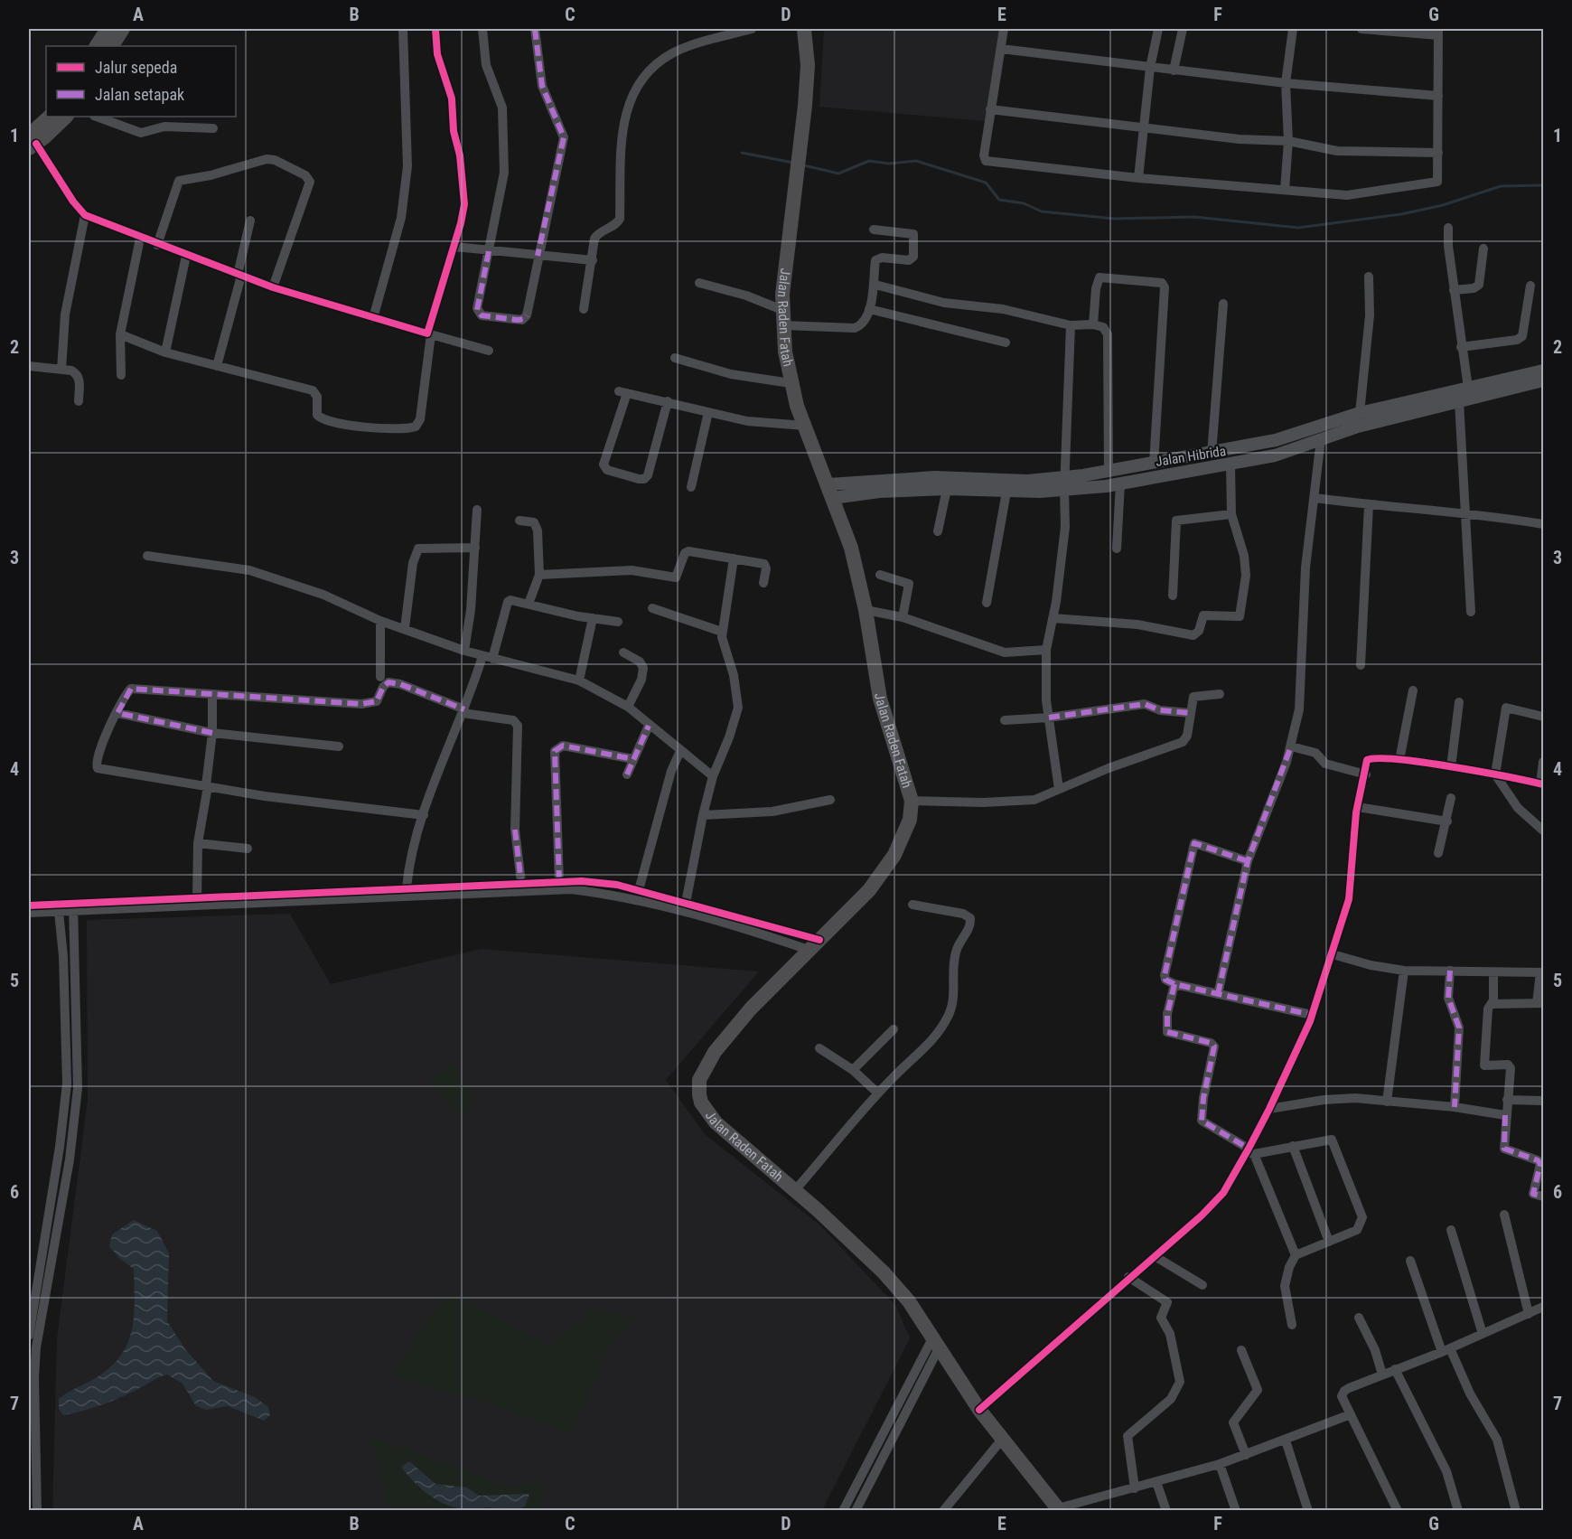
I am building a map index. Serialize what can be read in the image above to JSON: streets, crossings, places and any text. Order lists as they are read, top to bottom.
{
  "streets": {
    "highway": ["Jalan Raden Fatah"],
    "main road": ["Jalan Hibrida"]
  },
  "crossings": [
    ["Jalan Raden Fatah", "Jalan Hibrida"]
  ],
  "legend": ["Jalur sepeda", "Jalan setapak"],
  "grid": {
    "columns": [
      "A",
      "B",
      "C",
      "D",
      "E",
      "F",
      "G"
    ],
    "rows": [
      "1",
      "2",
      "3",
      "4",
      "5",
      "6",
      "7"
    ]
  }
}
